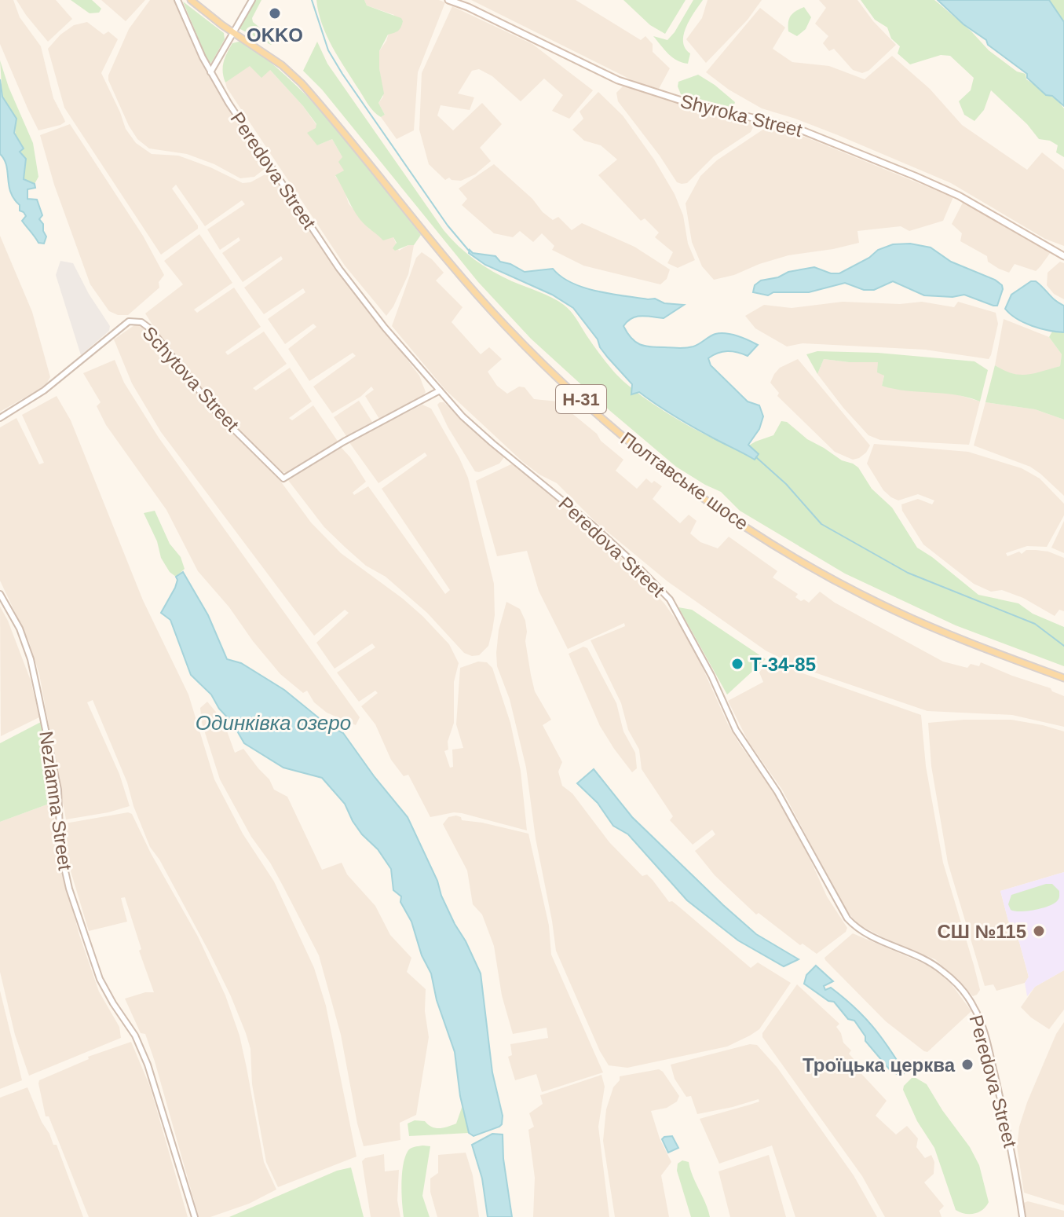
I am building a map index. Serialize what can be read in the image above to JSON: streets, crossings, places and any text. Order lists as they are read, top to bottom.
{
  "streets": {
    "main road": ["Shyroka Street", "Н-31", "Полтавське шосе"],
    "street": ["Peredova Street", "Schytova Street", "Nezlamna Street"]
  },
  "crossings": [
    ["Peredova Street", "Schytova Street"]
  ],
  "water": ["Одинківка озеро"],
  "places": [
    "OKKO",
    "Т-34-85",
    "СШ №115",
    "Троїцька церква"
  ]
}
